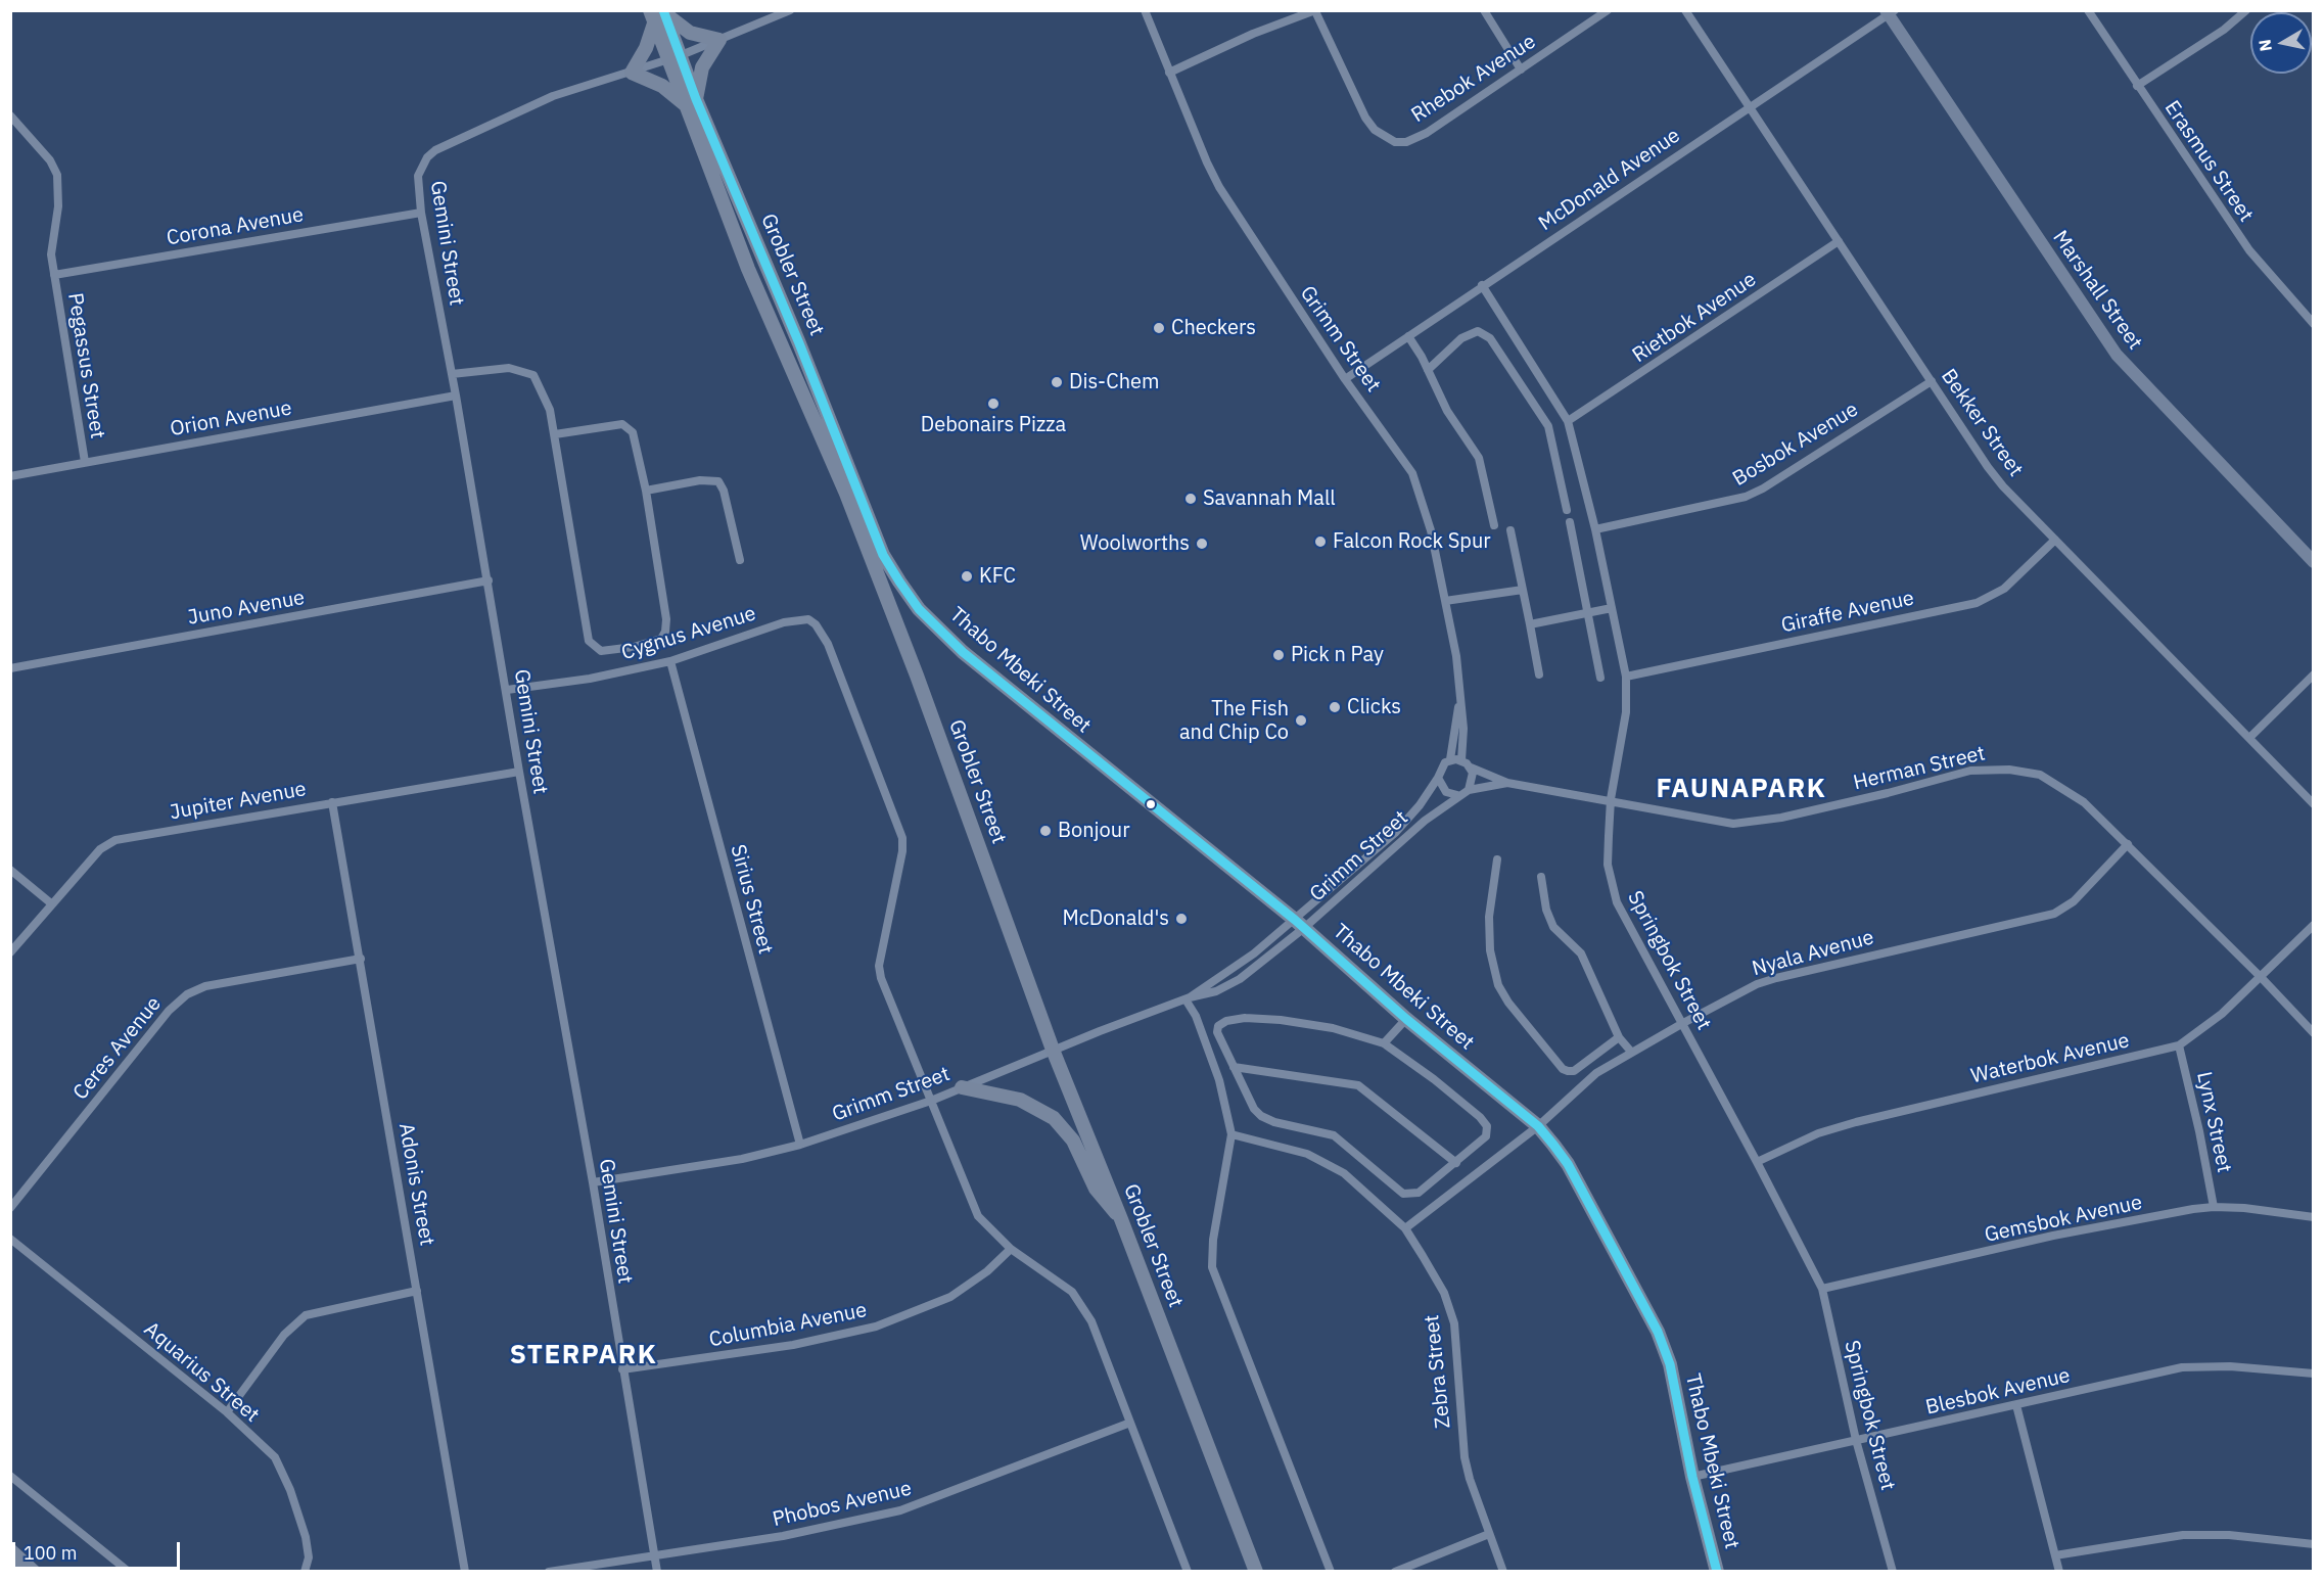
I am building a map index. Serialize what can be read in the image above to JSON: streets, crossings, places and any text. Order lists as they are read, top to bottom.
{
  "streets": {
    "main road": ["Grobler Street", "Thabo Mbeki Street"],
    "street": [
      "Rhebok Avenue",
      "Erasmus Street",
      "McDonald Avenue",
      "Corona Avenue",
      "Gemini Street",
      "Marshall Street",
      "Rietbok Avenue",
      "Grimm Street",
      "Pegassus Street",
      "Orion Avenue",
      "Bekker Street",
      "Bosbok Avenue",
      "Juno Avenue",
      "Giraffe Avenue",
      "Cygnus Avenue",
      "Herman Street",
      "Jupiter Avenue",
      "Sirius Street",
      "Nyala Avenue",
      "Springbok Street",
      "Ceres Avenue",
      "Waterbok Avenue",
      "Lynx Street",
      "Adonis Street",
      "Gemsbok Avenue",
      "Columbia Avenue",
      "Zebra Street",
      "Aquarius Street",
      "Blesbok Avenue",
      "Phobos Avenue"
    ]
  },
  "crossings": [
    ["McDonald Avenue", "Marshall Street"],
    ["McDonald Avenue", "Grimm Street"],
    ["McDonald Avenue", "Bekker Street"],
    ["McDonald Avenue", "Springbok Street"],
    ["Corona Avenue", "Gemini Street"],
    ["Corona Avenue", "Pegassus Street"],
    ["Gemini Street", "Grobler Street"],
    ["Gemini Street", "Grimm Street"],
    ["Gemini Street", "Orion Avenue"],
    ["Gemini Street", "Juno Avenue"],
    ["Gemini Street", "Cygnus Avenue"],
    ["Gemini Street", "Jupiter Avenue"],
    ["Gemini Street", "Columbia Avenue"],
    ["Gemini Street", "Phobos Avenue"],
    ["Grobler Street", "Grimm Street"],
    ["Grobler Street", "Thabo Mbeki Street"],
    ["Rietbok Avenue", "Bekker Street"],
    ["Rietbok Avenue", "Springbok Street"],
    ["Grimm Street", "Cygnus Avenue"],
    ["Grimm Street", "Thabo Mbeki Street"],
    ["Grimm Street", "Herman Street"],
    ["Grimm Street", "Sirius Street"],
    ["Pegassus Street", "Orion Avenue"],
    ["Bekker Street", "Bosbok Avenue"],
    ["Bekker Street", "Giraffe Avenue"],
    ["Bosbok Avenue", "Springbok Street"],
    ["Giraffe Avenue", "Springbok Street"],
    ["Cygnus Avenue", "Sirius Street"],
    ["Thabo Mbeki Street", "Nyala Avenue"],
    ["Thabo Mbeki Street", "Blesbok Avenue"],
    ["Herman Street", "Nyala Avenue"],
    ["Herman Street", "Springbok Street"],
    ["Herman Street", "Waterbok Avenue"],
    ["Jupiter Avenue", "Adonis Street"],
    ["Nyala Avenue", "Springbok Street"],
    ["Nyala Avenue", "Zebra Street"],
    ["Springbok Street", "Waterbok Avenue"],
    ["Springbok Street", "Gemsbok Avenue"],
    ["Springbok Street", "Blesbok Avenue"],
    ["Ceres Avenue", "Adonis Street"],
    ["Waterbok Avenue", "Lynx Street"],
    ["Lynx Street", "Gemsbok Avenue"]
  ],
  "districts": ["FAUNAPARK", "STERPARK"],
  "places": [
    "Checkers",
    "Dis-Chem",
    "Debonairs Pizza",
    "Savannah Mall",
    "Falcon Rock Spur",
    "Woolworths",
    "KFC",
    "Pick n Pay",
    "Clicks",
    "The Fish and Chip Co",
    "Bonjour",
    "McDonald's"
  ],
  "scale_bar": "100 m",
  "north": "left"
}
